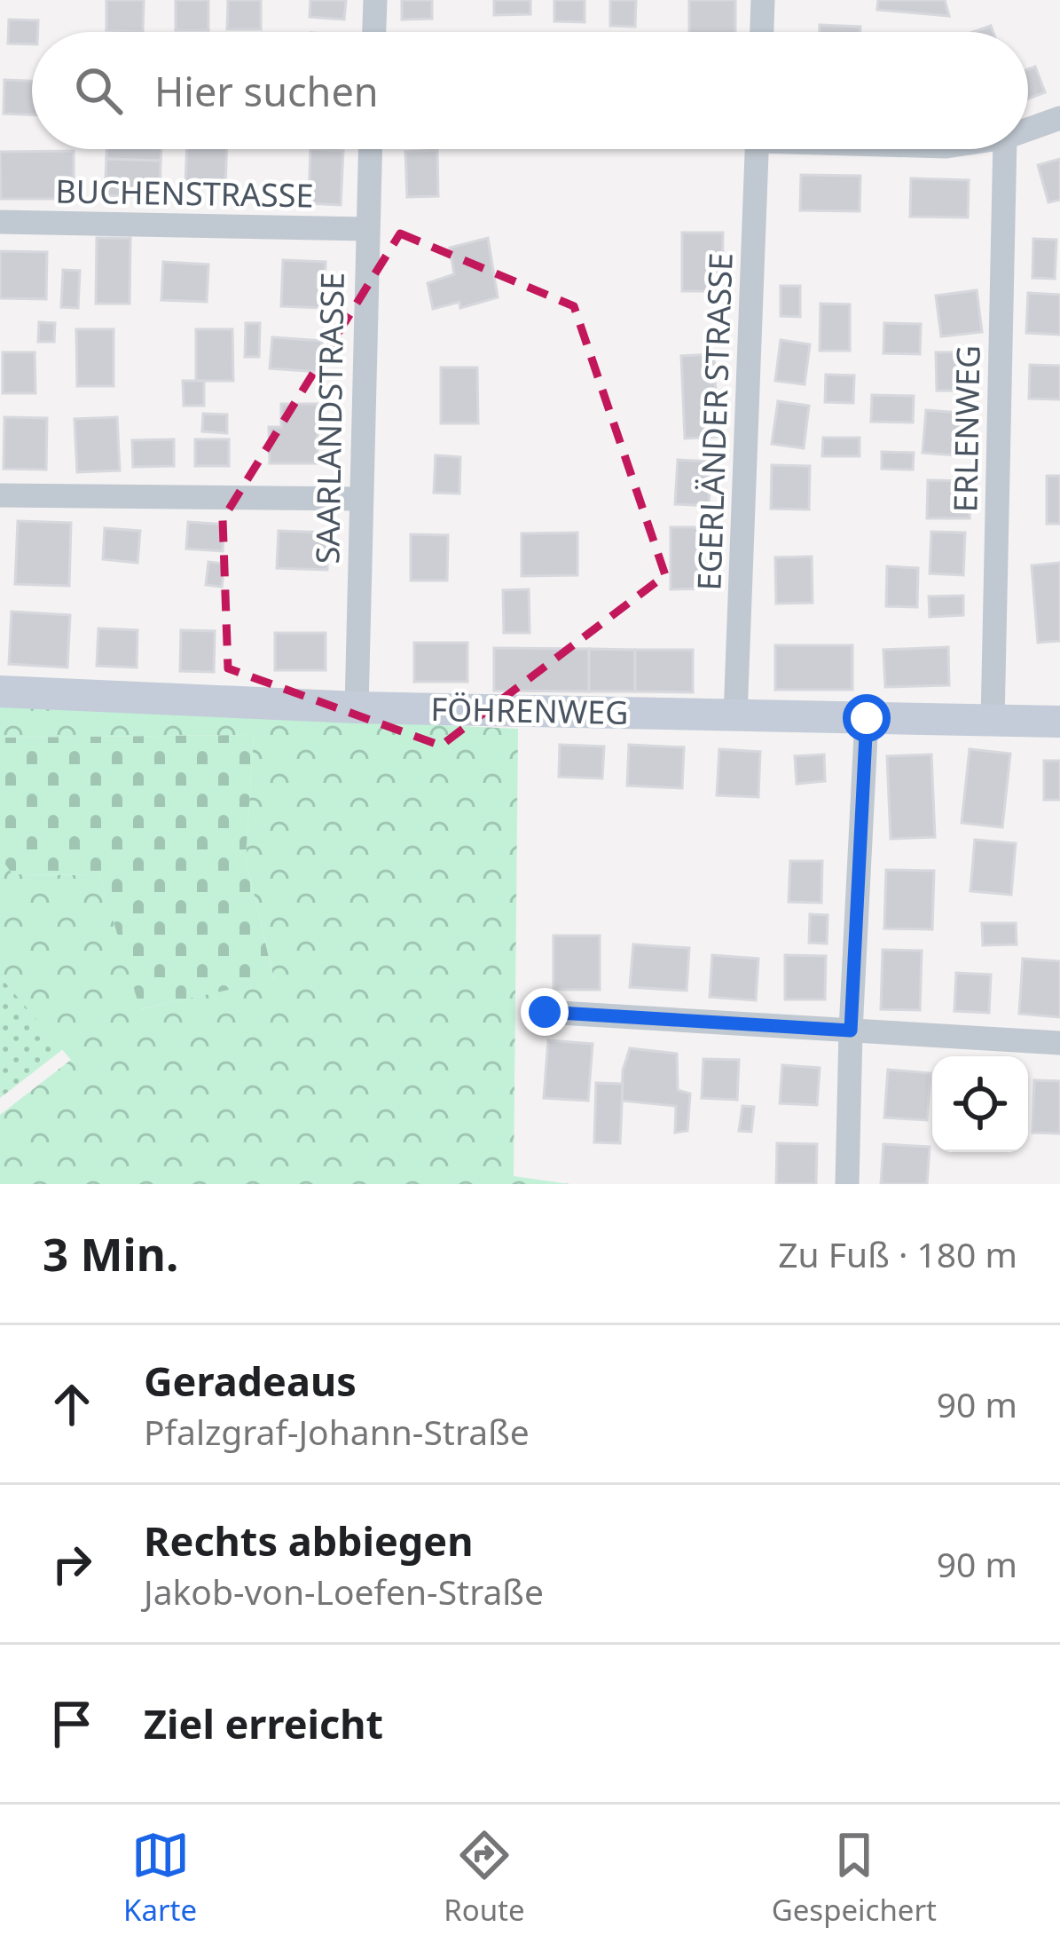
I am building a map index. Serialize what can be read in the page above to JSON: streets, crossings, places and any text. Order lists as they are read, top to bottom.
{
  "streets": {
    "street": [
      "BUCHENSTRASSE",
      "SAARLANDSTRASSE",
      "EGERLÄNDER STRASSE",
      "ERLENWEG",
      "FÖHRENWEG"
    ]
  },
  "crossings": [
    ["BUCHENSTRASSE", "SAARLANDSTRASSE"],
    ["SAARLANDSTRASSE", "FÖHRENWEG"],
    ["EGERLÄNDER STRASSE", "FÖHRENWEG"],
    ["ERLENWEG", "FÖHRENWEG"]
  ],
  "page": {
    "search": "Hier suchen",
    "heading": ["3 Min.", "Zu Fuß · 180 m"],
    "list": [
      ["Geradeaus", "Pfalzgraf-Johann-Straße", "90 m"],
      ["Rechts abbiegen", "Jakob-von-Loefen-Straße", "90 m"],
      "Ziel erreicht"
    ],
    "nav": ["Karte", "Route", "Gespeichert"]
  }
}
